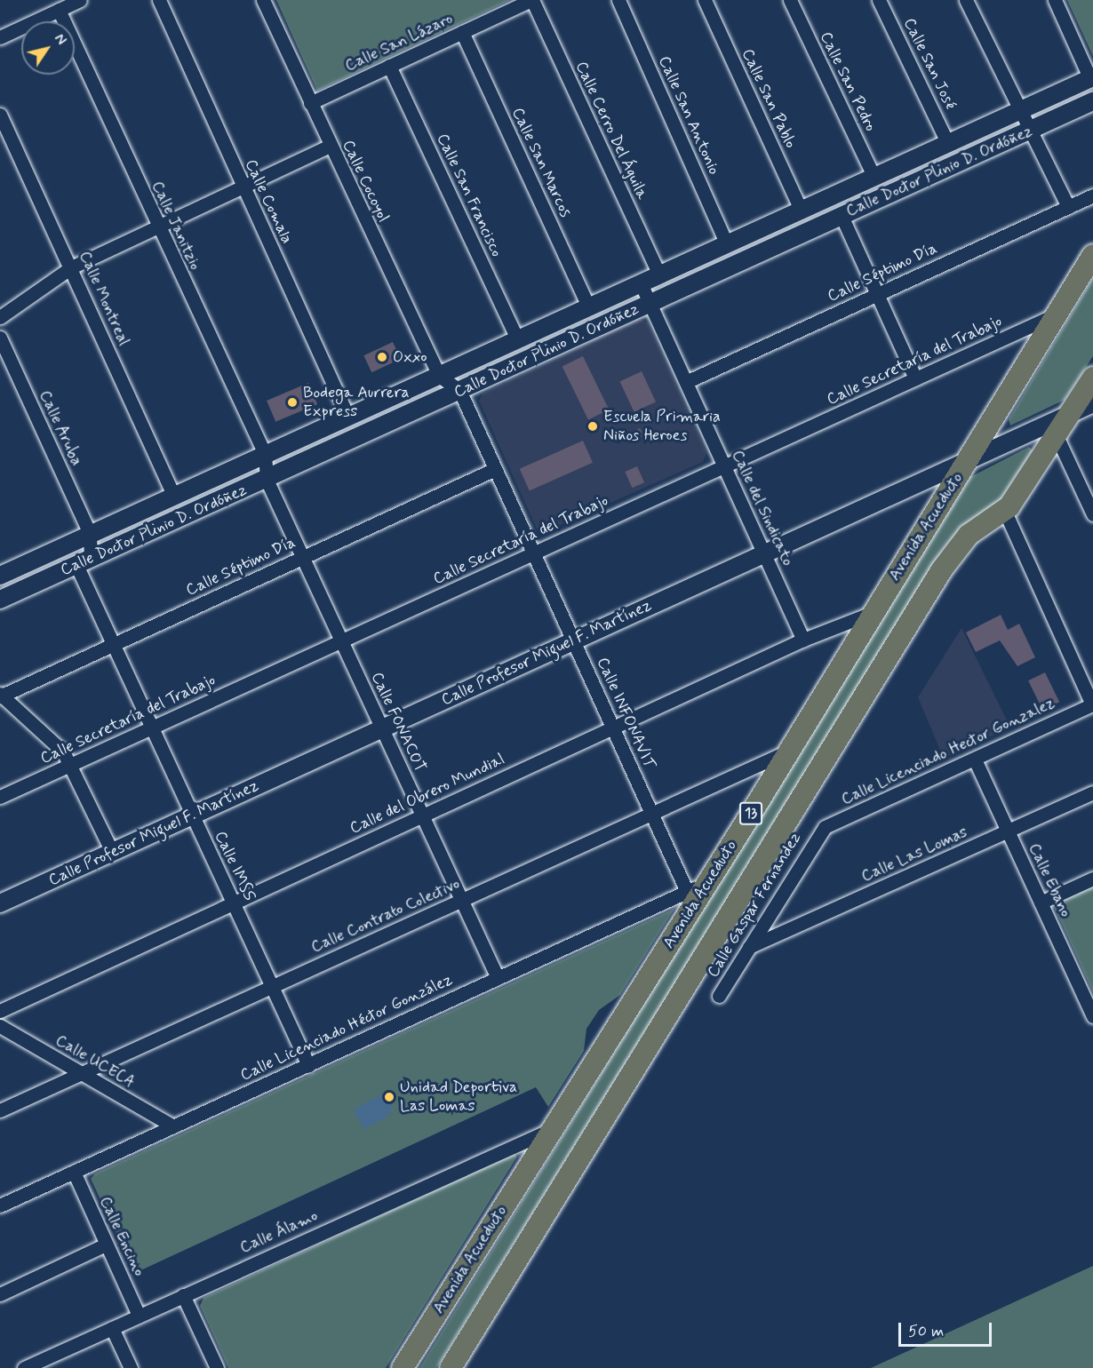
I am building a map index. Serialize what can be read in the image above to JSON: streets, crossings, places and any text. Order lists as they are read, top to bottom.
{
  "streets": {
    "main road": ["Avenida Acueducto", "13"],
    "street": [
      "Calle San Lázaro",
      "Calle San José",
      "Calle San Pedro",
      "Calle San Pablo",
      "Calle San Antonio",
      "Calle Cerro Del Águila",
      "Calle San Marcos",
      "Calle Doctor Plinio D. Ordóñez",
      "Calle Cocoyol",
      "Calle San Francisco",
      "Calle Comala",
      "Calle Janitzio",
      "Calle Séptimo Día",
      "Calle Montreal",
      "Calle Secretaría del Trabajo",
      "Calle Aruba",
      "Calle del Sindicato",
      "Calle Profesor Miguel F. Martínez",
      "Calle INFONAVIT",
      "Calle FONACOT",
      "Calle Licenciado Hector Gonzalez",
      "Calle del Obrero Mundial",
      "Calle Las Lomas",
      "Calle IMSS",
      "Calle Ebano",
      "Calle Gaspar Fernandez",
      "Calle Contrato Colectivo",
      "Calle Licenciado Héctor González",
      "Calle UCECA",
      "Calle Álamo",
      "Calle Encino"
    ]
  },
  "crossings": [
    ["Calle San Lázaro", "Calle Cerro Del Águila"],
    ["Calle San Lázaro", "Calle San Marcos"],
    ["Calle San Lázaro", "Calle Cocoyol"],
    ["Calle San Lázaro", "Calle San Francisco"],
    ["Calle San José", "Calle Doctor Plinio D. Ordóñez"],
    ["Calle San Pedro", "Calle Doctor Plinio D. Ordóñez"],
    ["Calle San Pablo", "Calle Doctor Plinio D. Ordóñez"],
    ["Calle San Antonio", "Calle Doctor Plinio D. Ordóñez"],
    ["Calle Cerro Del Águila", "Calle Doctor Plinio D. Ordóñez"],
    ["Calle San Marcos", "Calle Doctor Plinio D. Ordóñez"],
    ["Calle Doctor Plinio D. Ordóñez", "Calle Cocoyol"],
    ["Calle Doctor Plinio D. Ordóñez", "Calle San Francisco"],
    ["Calle Doctor Plinio D. Ordóñez", "Calle Comala"],
    ["Calle Doctor Plinio D. Ordóñez", "Calle Janitzio"],
    ["Calle Doctor Plinio D. Ordóñez", "Calle Montreal"],
    ["Calle Doctor Plinio D. Ordóñez", "Calle Aruba"],
    ["Calle Doctor Plinio D. Ordóñez", "Calle del Sindicato"],
    ["Calle Doctor Plinio D. Ordóñez", "Calle INFONAVIT"],
    ["Calle Doctor Plinio D. Ordóñez", "Calle FONACOT"],
    ["Calle Doctor Plinio D. Ordóñez", "Calle IMSS"],
    ["Calle Séptimo Día", "Calle del Sindicato"],
    ["Calle Séptimo Día", "Calle INFONAVIT"],
    ["Calle Séptimo Día", "Calle FONACOT"],
    ["Calle Séptimo Día", "Calle IMSS"],
    ["Calle Secretaría del Trabajo", "Calle del Sindicato"],
    ["Calle Secretaría del Trabajo", "Avenida Acueducto"],
    ["Calle Secretaría del Trabajo", "Calle INFONAVIT"],
    ["Calle Secretaría del Trabajo", "Calle FONACOT"],
    ["Calle Secretaría del Trabajo", "Calle IMSS"],
    ["Calle del Sindicato", "Calle Profesor Miguel F. Martínez"],
    ["Calle del Sindicato", "Calle del Obrero Mundial"],
    ["Avenida Acueducto", "Calle Profesor Miguel F. Martínez"],
    ["Avenida Acueducto", "Calle INFONAVIT"],
    ["Avenida Acueducto", "Calle del Obrero Mundial"],
    ["Avenida Acueducto", "Calle Contrato Colectivo"],
    ["Avenida Acueducto", "Calle Licenciado Héctor González"],
    ["Avenida Acueducto", "Calle Álamo"],
    ["Calle Profesor Miguel F. Martínez", "Calle INFONAVIT"],
    ["Calle Profesor Miguel F. Martínez", "Calle FONACOT"],
    ["Calle Profesor Miguel F. Martínez", "13"],
    ["Calle Profesor Miguel F. Martínez", "Calle IMSS"],
    ["Calle INFONAVIT", "Calle del Obrero Mundial"],
    ["Calle INFONAVIT", "Calle Contrato Colectivo"],
    ["Calle INFONAVIT", "Calle Licenciado Héctor González"],
    ["Calle FONACOT", "Calle del Obrero Mundial"],
    ["Calle FONACOT", "Calle Contrato Colectivo"],
    ["Calle FONACOT", "Calle Licenciado Héctor González"],
    ["Calle Licenciado Hector Gonzalez", "Calle Ebano"],
    ["Calle Licenciado Hector Gonzalez", "Calle Gaspar Fernandez"],
    ["Calle del Obrero Mundial", "Calle IMSS"],
    ["Calle Las Lomas", "Calle Ebano"],
    ["Calle Las Lomas", "Calle Gaspar Fernandez"],
    ["Calle IMSS", "Calle Contrato Colectivo"],
    ["Calle IMSS", "Calle Licenciado Héctor González"],
    ["Calle Contrato Colectivo", "Calle UCECA"],
    ["Calle Licenciado Héctor González", "Calle UCECA"],
    ["Calle Licenciado Héctor González", "Calle Encino"],
    ["Calle Álamo", "Calle Encino"]
  ],
  "places": [
    "Oxxo",
    "Bodega Aurrera Express",
    "Escuela Primaria Niños Heroes",
    "Unidad Deportiva Las Lomas"
  ],
  "scale_bar": "50 m",
  "north": "top right"
}
